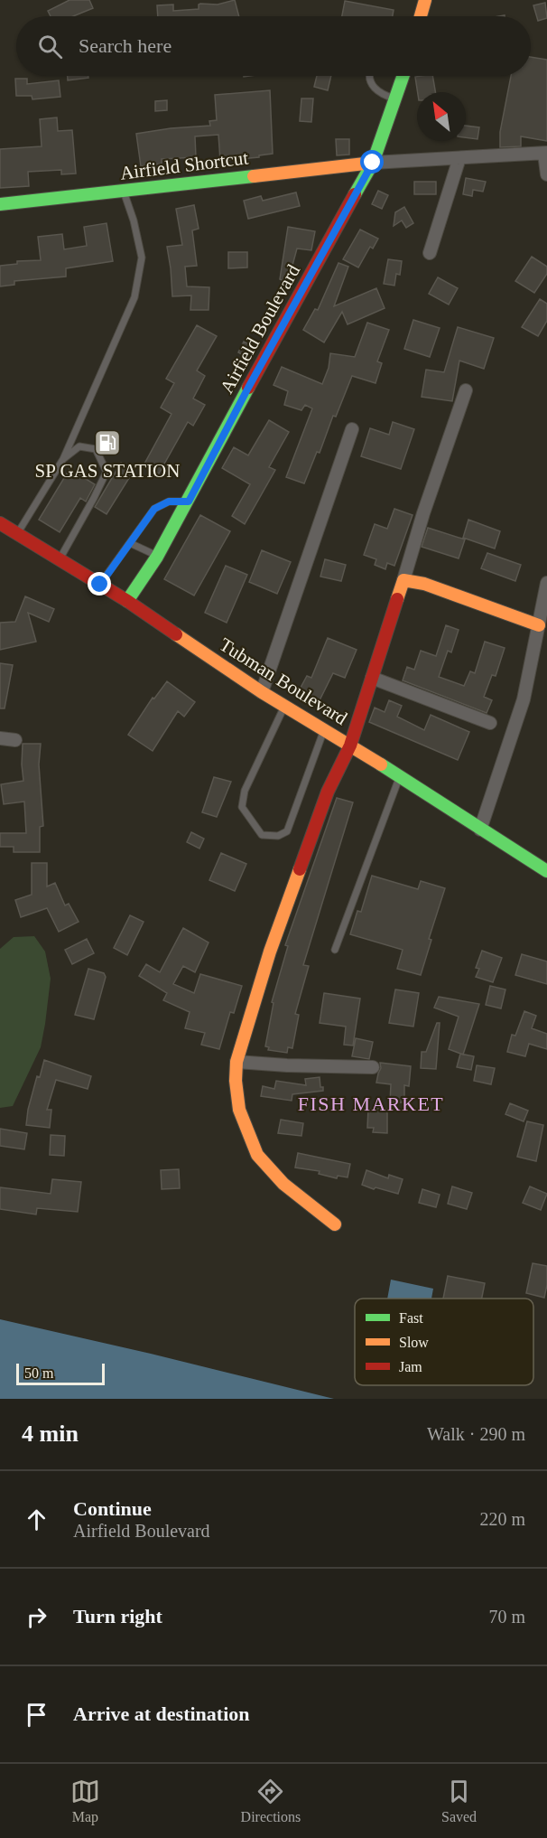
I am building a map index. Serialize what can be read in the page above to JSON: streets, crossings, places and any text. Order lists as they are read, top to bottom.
{
  "streets": {
    "main road": ["Airfield Shortcut", "Airfield Boulevard", "Tubman Boulevard"]
  },
  "crossings": [
    ["Airfield Shortcut", "Airfield Boulevard"],
    ["Airfield Boulevard", "Tubman Boulevard"]
  ],
  "districts": ["FISH MARKET"],
  "places": {
    "fuel station": ["SP GAS STATION"]
  },
  "legend": ["Fast", "Slow", "Jam"],
  "scale_bar": "50 m",
  "north": "top left",
  "page": {
    "search": "Search here",
    "scale": "50 m",
    "heading": ["4 min", "Walk · 290 m"],
    "list": [
      ["Continue", "Airfield Boulevard", "220 m"],
      ["Turn right", "70 m"],
      "Arrive at destination"
    ],
    "nav": ["Map", "Directions", "Saved"]
  }
}
